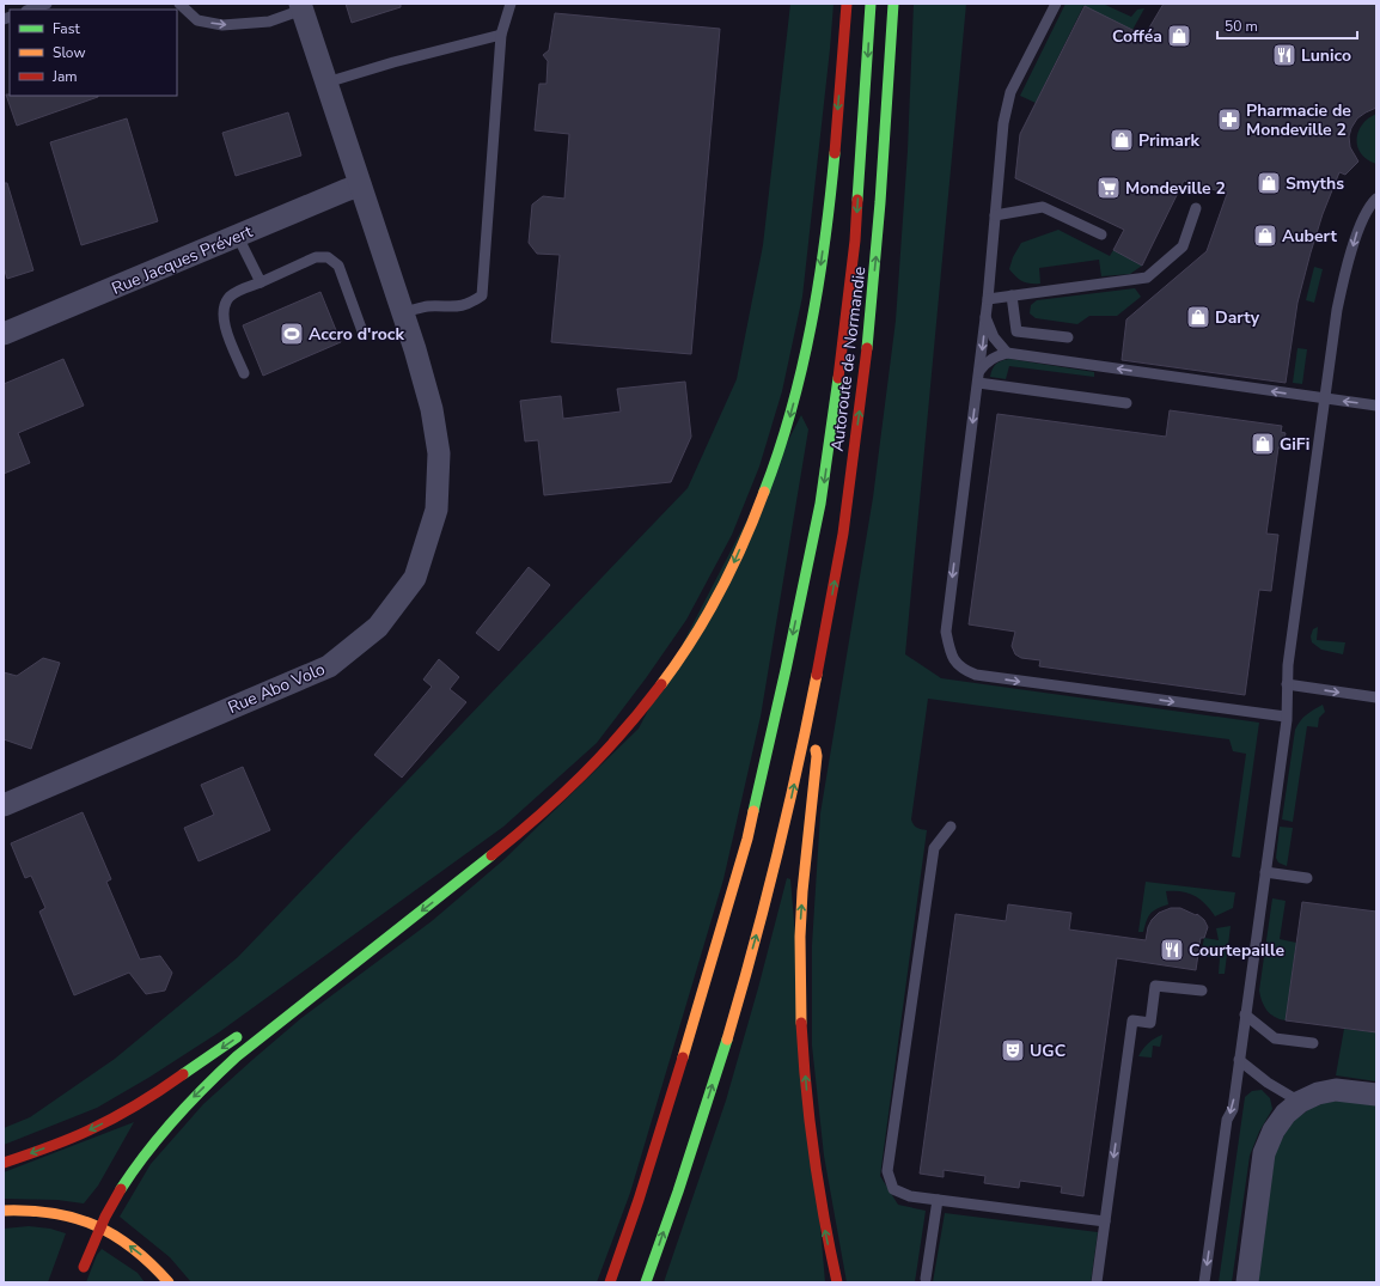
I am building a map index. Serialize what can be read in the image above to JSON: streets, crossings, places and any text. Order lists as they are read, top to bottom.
{
  "streets": {
    "highway": ["Autoroute de Normandie"],
    "street": ["Rue Jacques Prévert", "Rue Abo Volo"]
  },
  "crossings": [
    ["Rue Jacques Prévert", "Rue Abo Volo"]
  ],
  "places": {
    "shop": [
      "Cofféa",
      "Primark",
      "Smyths",
      "Aubert",
      "Darty",
      "GiFi"
    ],
    "restaurant": ["Lunico", "Courtepaille"],
    "pharmacy": ["Pharmacie de Mondeville 2"],
    "supermarket": ["Mondeville 2"],
    "sports": ["Accro d'rock"],
    "theatre": ["UGC"]
  },
  "legend": ["Fast", "Slow", "Jam"],
  "scale_bar": "50 m"
}
